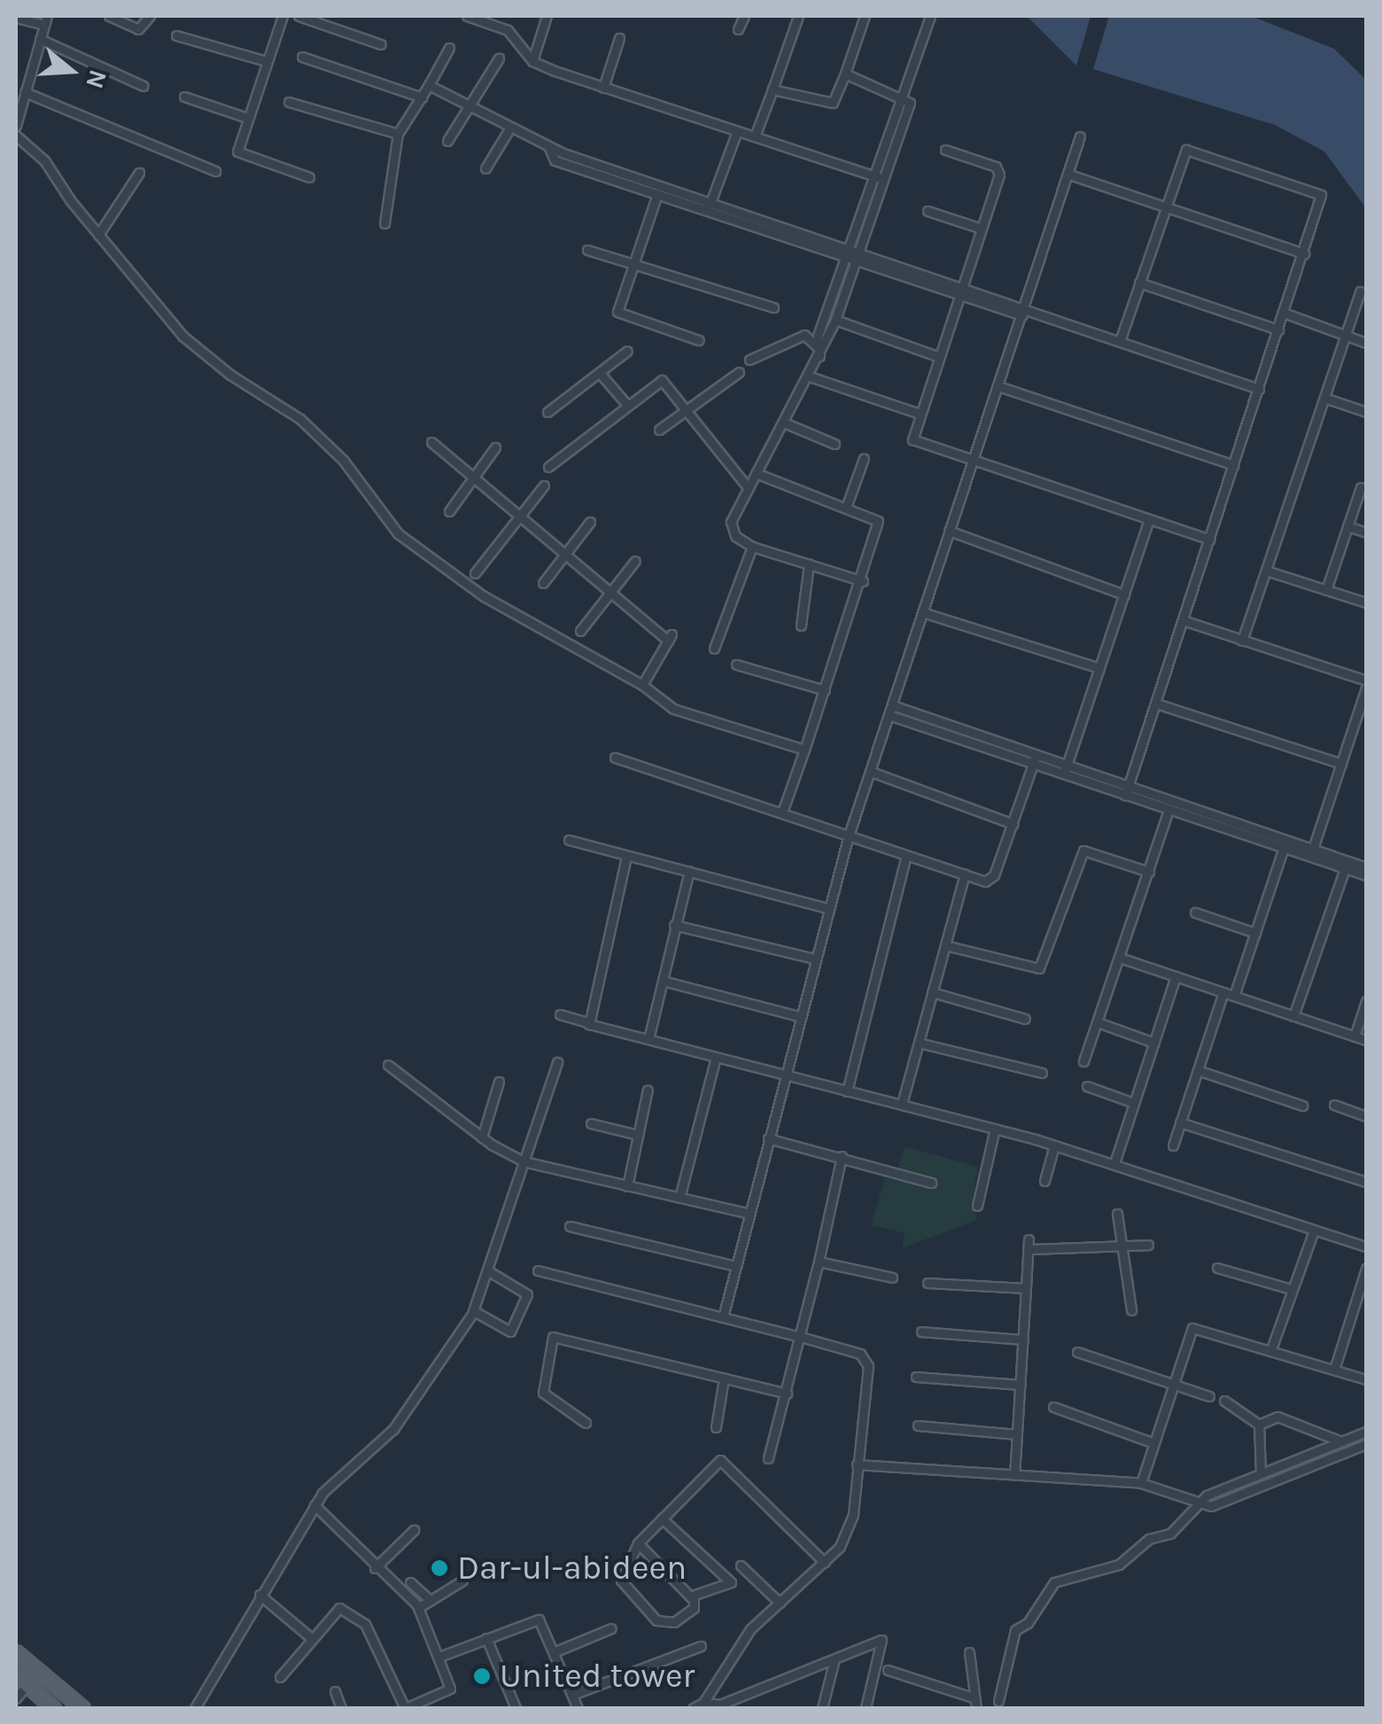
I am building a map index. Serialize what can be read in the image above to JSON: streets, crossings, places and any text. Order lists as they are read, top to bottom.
{
  "places": ["Dar-ul-abideen", "United tower"],
  "north": "right"
}
